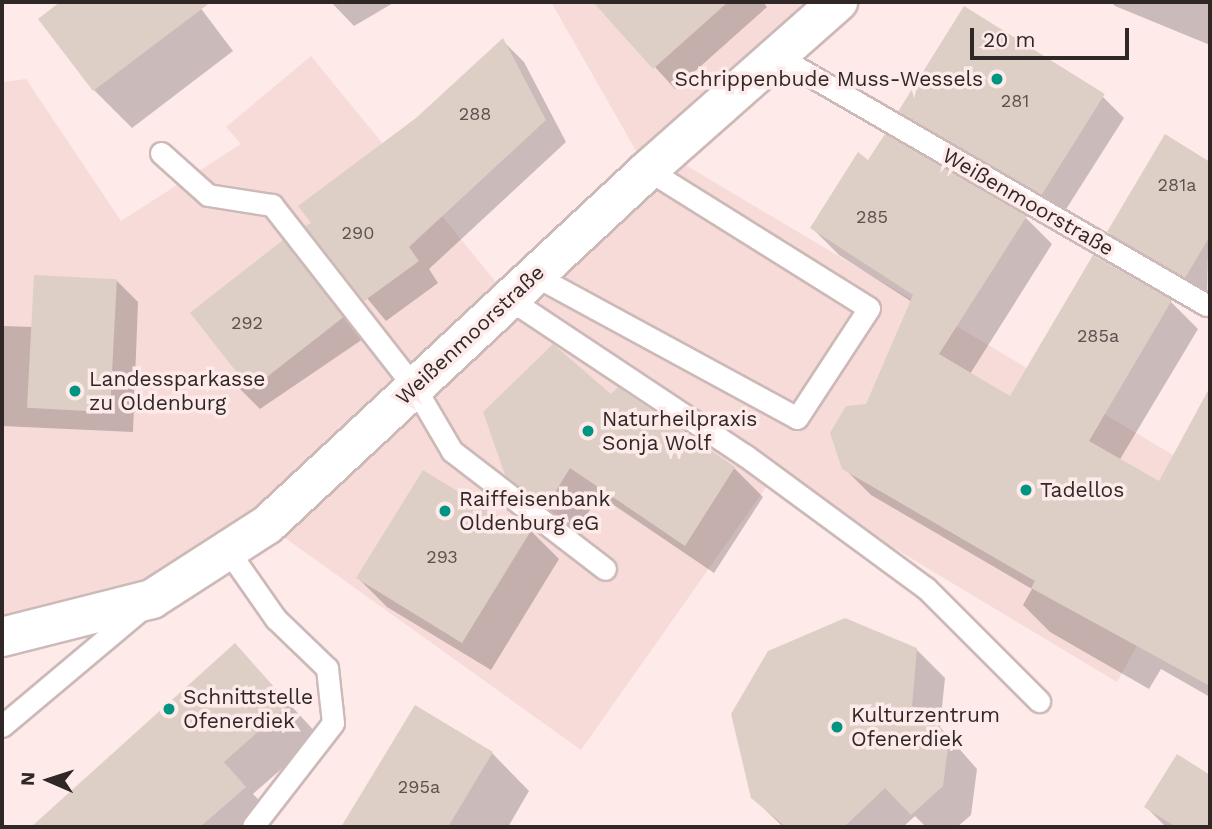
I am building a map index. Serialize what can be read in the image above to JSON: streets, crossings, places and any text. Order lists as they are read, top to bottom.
{
  "streets": {
    "street": ["Weißenmoorstraße"]
  },
  "places": [
    "Schrippenbude Muss-Wessels",
    "Landessparkasse zu Oldenburg",
    "Naturheilpraxis Sonja Wolf",
    "Tadellos",
    "Raiffeisenbank Oldenburg eG",
    "Schnittstelle Ofenerdiek",
    "Kulturzentrum Ofenerdiek"
  ],
  "house_numbers": [
    "281",
    "288",
    "281a",
    "285",
    "290",
    "292",
    "285a",
    "293",
    "295a"
  ],
  "scale_bar": "20 m",
  "north": "left"
}
